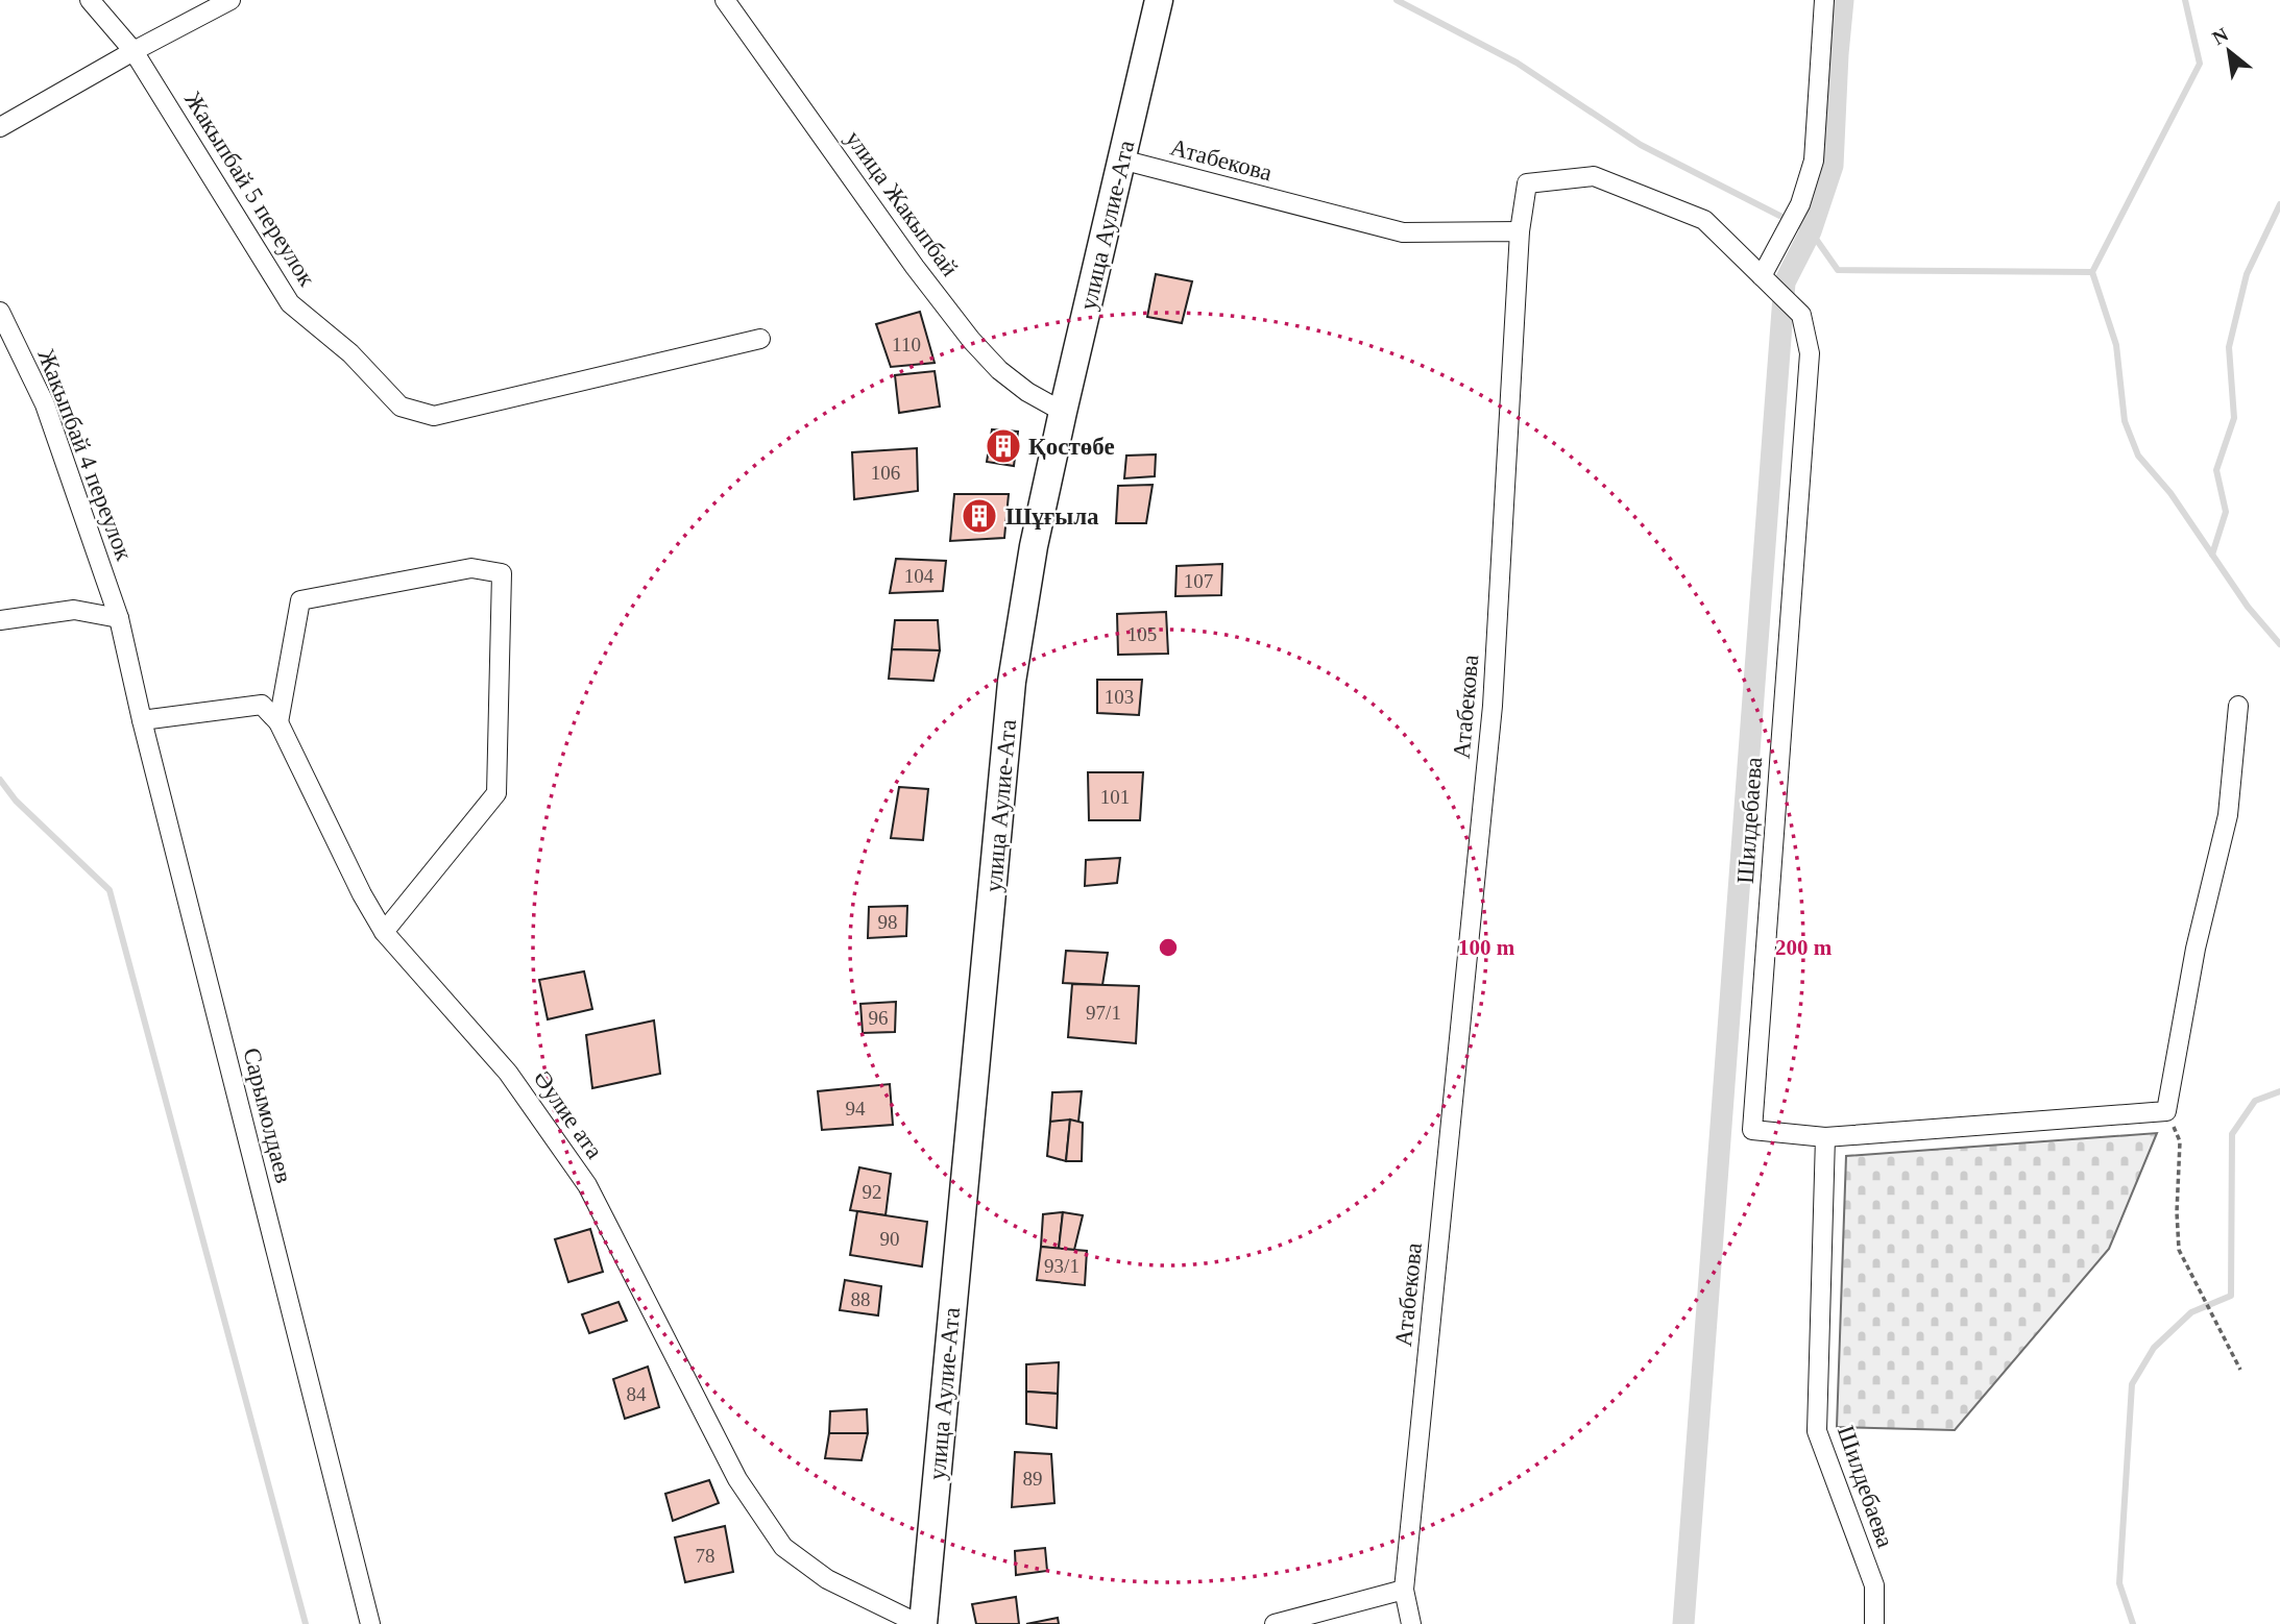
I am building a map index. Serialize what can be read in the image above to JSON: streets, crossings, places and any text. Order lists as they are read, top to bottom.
{
  "streets": {
    "main road": ["улица Аулие-Ата"],
    "street": [
      "Атабекова",
      "Жакыпбай 5 переулок",
      "улица Жакыпбай",
      "Жакыпбай 4 переулок",
      "Шилдебаева",
      "Әулие ата",
      "Сарымолдаев"
    ]
  },
  "crossings": [
    ["Атабекова", "улица Аулие-Ата"],
    ["Атабекова", "Шилдебаева"],
    ["улица Жакыпбай", "улица Аулие-Ата"],
    ["улица Аулие-Ата", "Әулие ата"],
    ["Жакыпбай 4 переулок", "Сарымолдаев"]
  ],
  "places": {
    "building": ["Қостөбе", "Шұғыла"]
  },
  "house_numbers": [
    "110",
    "106",
    "104",
    "107",
    "105",
    "103",
    "101",
    "98",
    "97/1",
    "96",
    "94",
    "92",
    "90",
    "93/1",
    "88",
    "84",
    "89",
    "78"
  ],
  "north": "top left",
  "rings": ["100 m", "200 m"]
}
